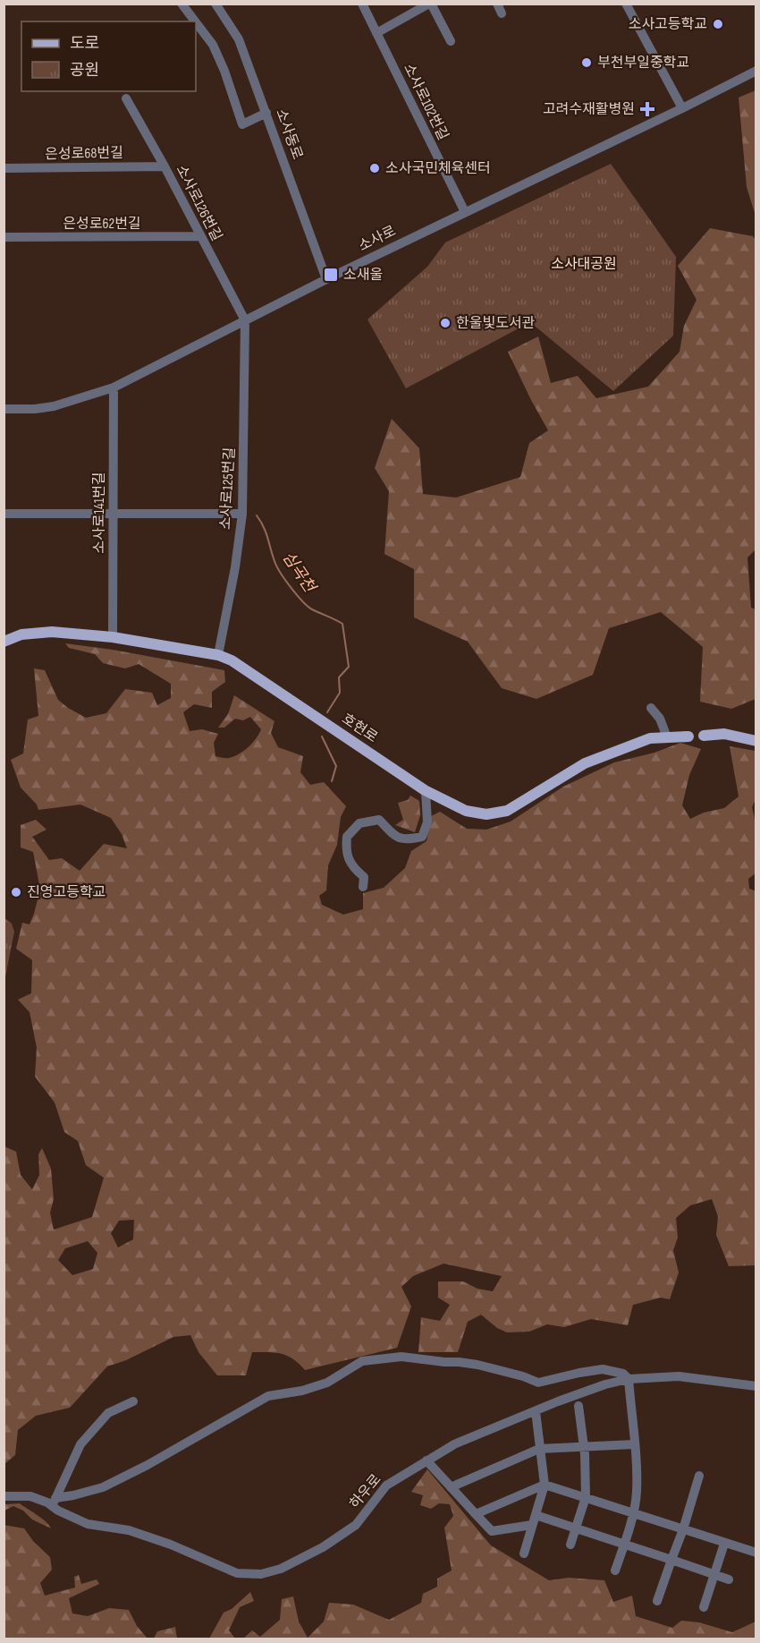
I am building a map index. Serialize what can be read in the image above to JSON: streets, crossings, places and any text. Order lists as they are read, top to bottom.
{
  "streets": {
    "main road": ["호현로"],
    "street": [
      "소사로102번길",
      "소사동로",
      "은성로68번길",
      "소사로126번길",
      "은성로62번길",
      "소사로",
      "소사로125번길",
      "소사로141번길",
      "하우로"
    ]
  },
  "crossings": [
    ["소사로102번길", "소사로"],
    ["소사동로", "소사로"],
    ["은성로68번길", "소사로126번길"],
    ["소사로126번길", "은성로62번길"],
    ["소사로126번길", "소사로"],
    ["소사로126번길", "소사로125번길"],
    ["소사로", "소사로125번길"],
    ["소사로", "소사로141번길"],
    ["소사로125번길", "호현로"],
    ["소사로141번길", "호현로"]
  ],
  "water": ["심곡천"],
  "parks": ["소사대공원"],
  "places": {
    "other": [
      "소사고등학교",
      "부천부일중학교",
      "소사국민체육센터",
      "한울빛도서관",
      "진영고등학교"
    ],
    "health": ["고려수재활병원"],
    "transit": ["소새울"]
  },
  "legend": ["도로", "공원"]
}
